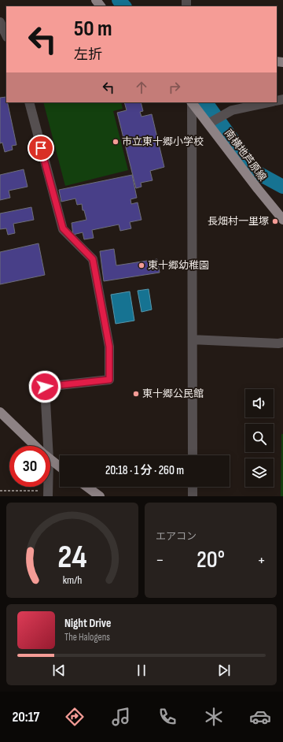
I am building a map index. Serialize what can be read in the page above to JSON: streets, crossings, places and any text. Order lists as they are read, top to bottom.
{
  "streets": {
    "main road": ["南横地芦原線"]
  },
  "places": [
    "市立東十郷小学校",
    "長畑村一里塚",
    "東十郷幼稚園",
    "東十郷公民館"
  ],
  "page": {
    "turn": ["50 m", "左折"],
    "limit": "30",
    "trip": "20:18 · 1 分 · 260 m",
    "tile": "エアコン",
    "heat": ["−", "20°", "+"],
    "song": ["Night Drive", "The Halogens"],
    "tabs": "20:17",
    "gauge": ["24", "km/h"]
  }
}
